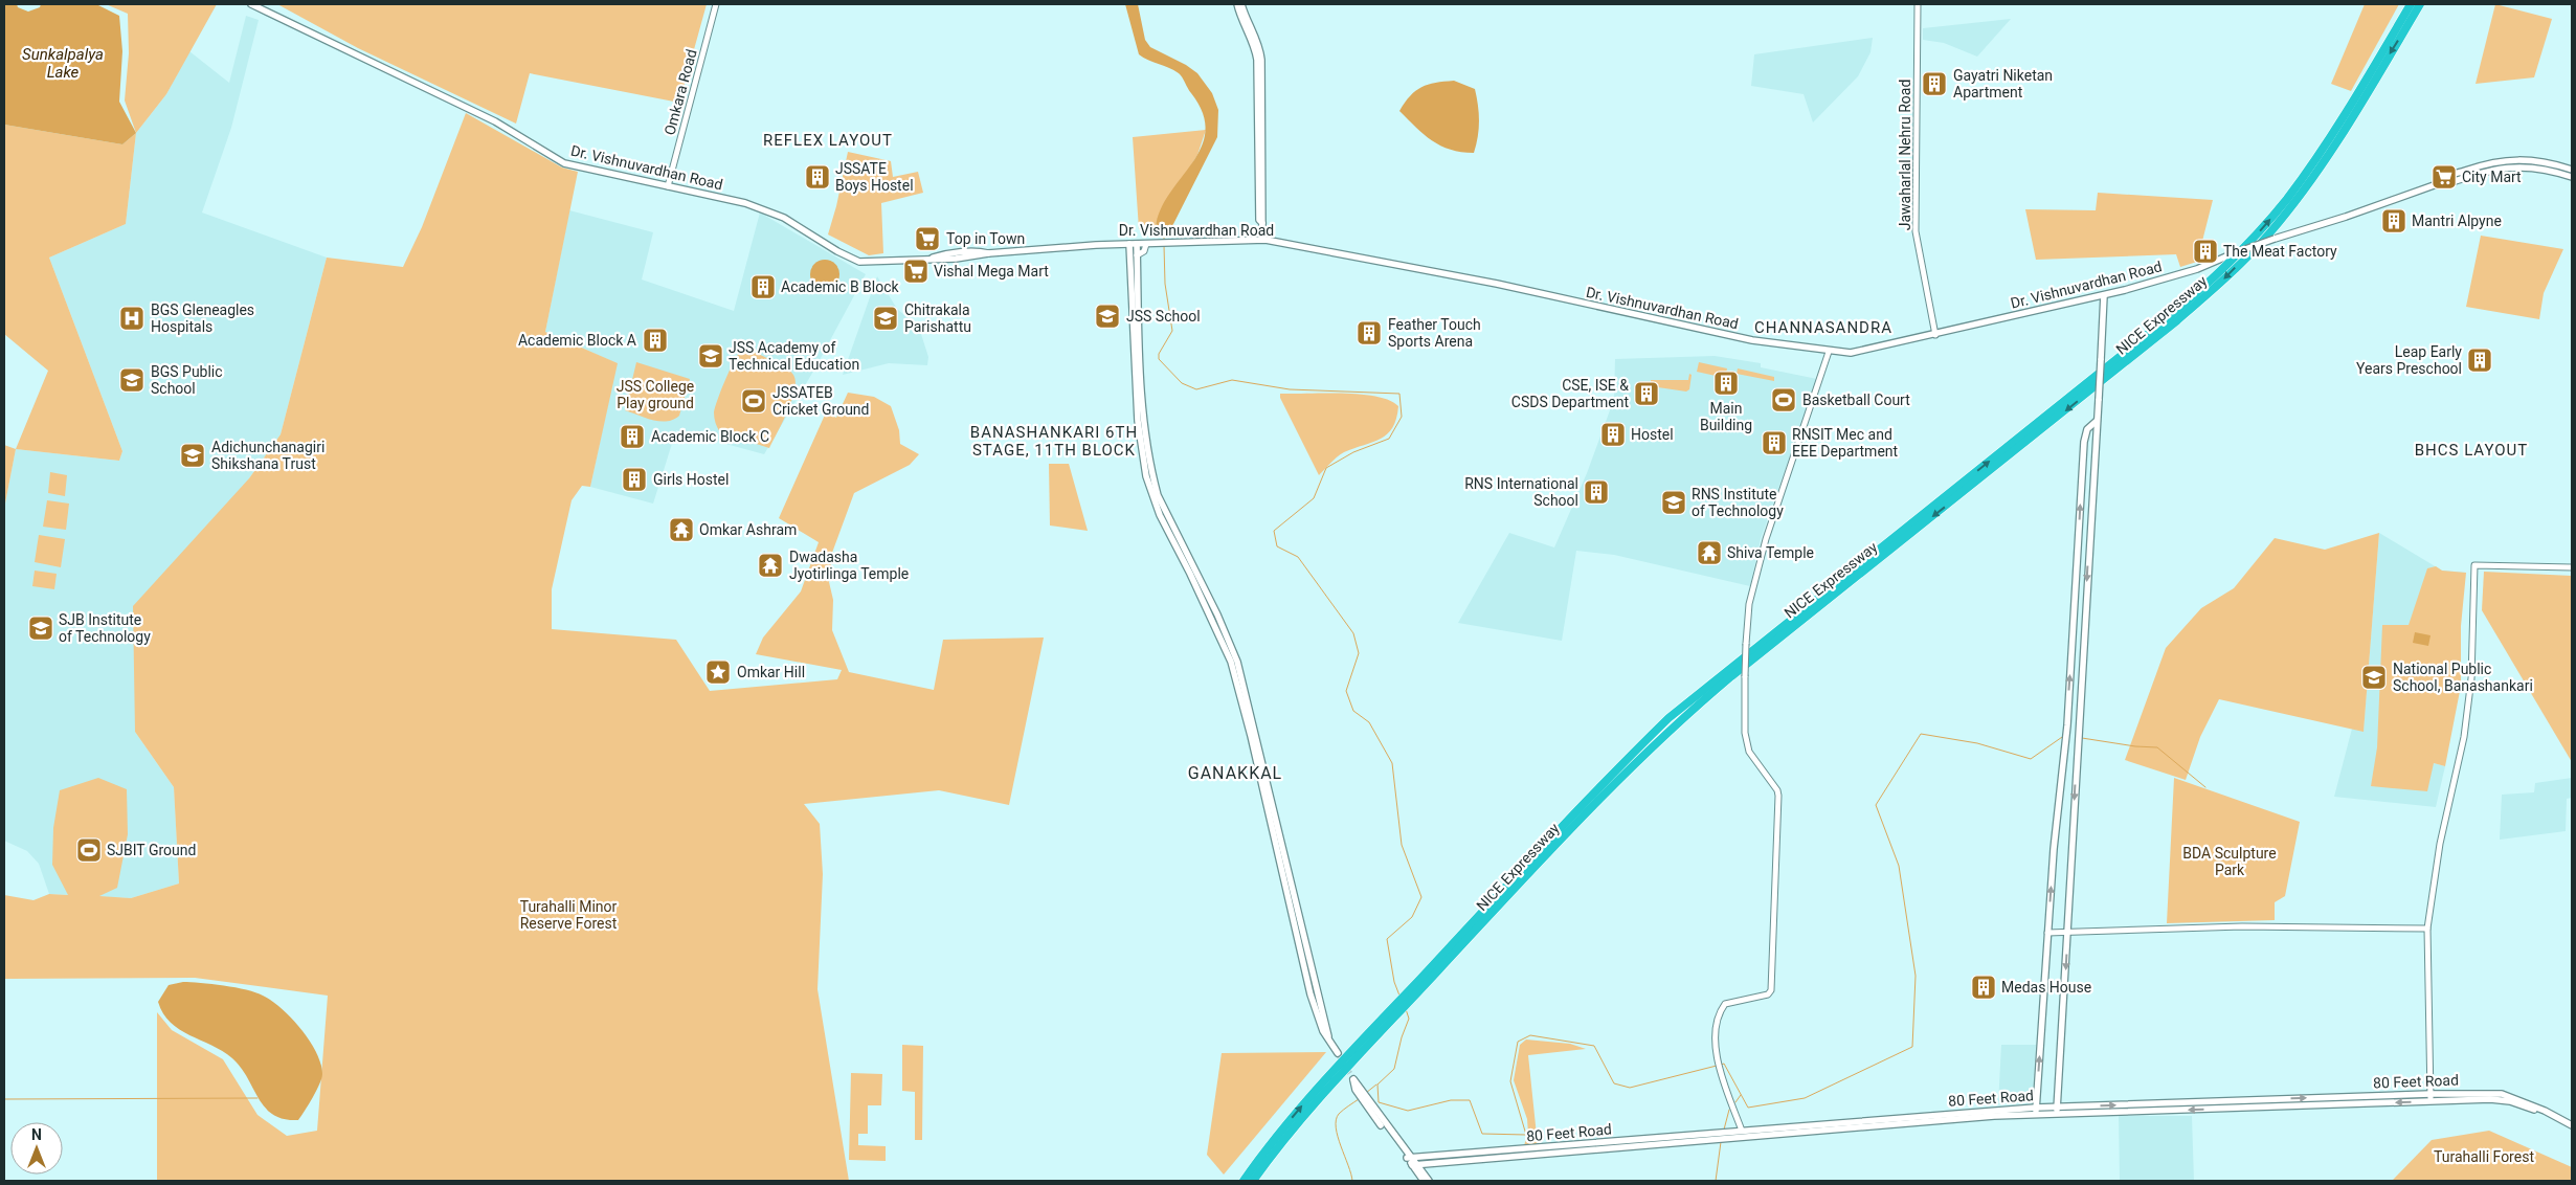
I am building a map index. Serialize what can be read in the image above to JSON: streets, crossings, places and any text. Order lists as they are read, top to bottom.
{
  "streets": {
    "highway": ["NICE Expressway"],
    "main road": ["Dr. Vishnuvardhan Road", "80 Feet Road"],
    "street": ["Omkara Road", "Jawaharlal Nehru Road"]
  },
  "crossings": [
    ["Omkara Road", "Dr. Vishnuvardhan Road"],
    ["Jawaharlal Nehru Road", "Dr. Vishnuvardhan Road"]
  ],
  "districts": [
    "REFLEX LAYOUT",
    "CHANNASANDRA",
    "BANASHANKARI 6TH STAGE, 11TH BLOCK",
    "BHCS LAYOUT",
    "GANAKKAL"
  ],
  "water": ["Sunkalpalya Lake"],
  "parks": [
    "JSS College Play ground",
    "BDA Sculpture Park",
    "Turahalli Minor Reserve Forest",
    "Turahalli Forest"
  ],
  "places": {
    "building": [
      "Gayatri Niketan Apartment",
      "JSSATE Boys Hostel",
      "Mantri Alpyne",
      "The Meat Factory",
      "Academic B Block",
      "Feather Touch Sports Arena",
      "Academic Block A",
      "Leap Early Years Preschool",
      "Main Building",
      "CSE, ISE & CSDS Department",
      "Hostel",
      "Academic Block C",
      "RNSIT Mec and EEE Department",
      "Girls Hostel",
      "RNS International School",
      "Medas House"
    ],
    "supermarket": ["City Mart", "Top in Town", "Vishal Mega Mart"],
    "school or university": [
      "JSS School",
      "Chitrakala Parishattu",
      "JSS Academy of Technical Education",
      "BGS Public School",
      "Adichunchanagiri Shikshana Trust",
      "RNS Institute of Technology",
      "SJB Institute of Technology",
      "National Public School, Banashankari"
    ],
    "hospital": ["BGS Gleneagles Hospitals"],
    "sports": ["Basketball Court", "JSSATEB Cricket Ground", "SJBIT Ground"],
    "temple": ["Omkar Ashram", "Shiva Temple", "Dwadasha Jyotirlinga Temple"],
    "place": ["Omkar Hill"]
  },
  "north": "top"
}
